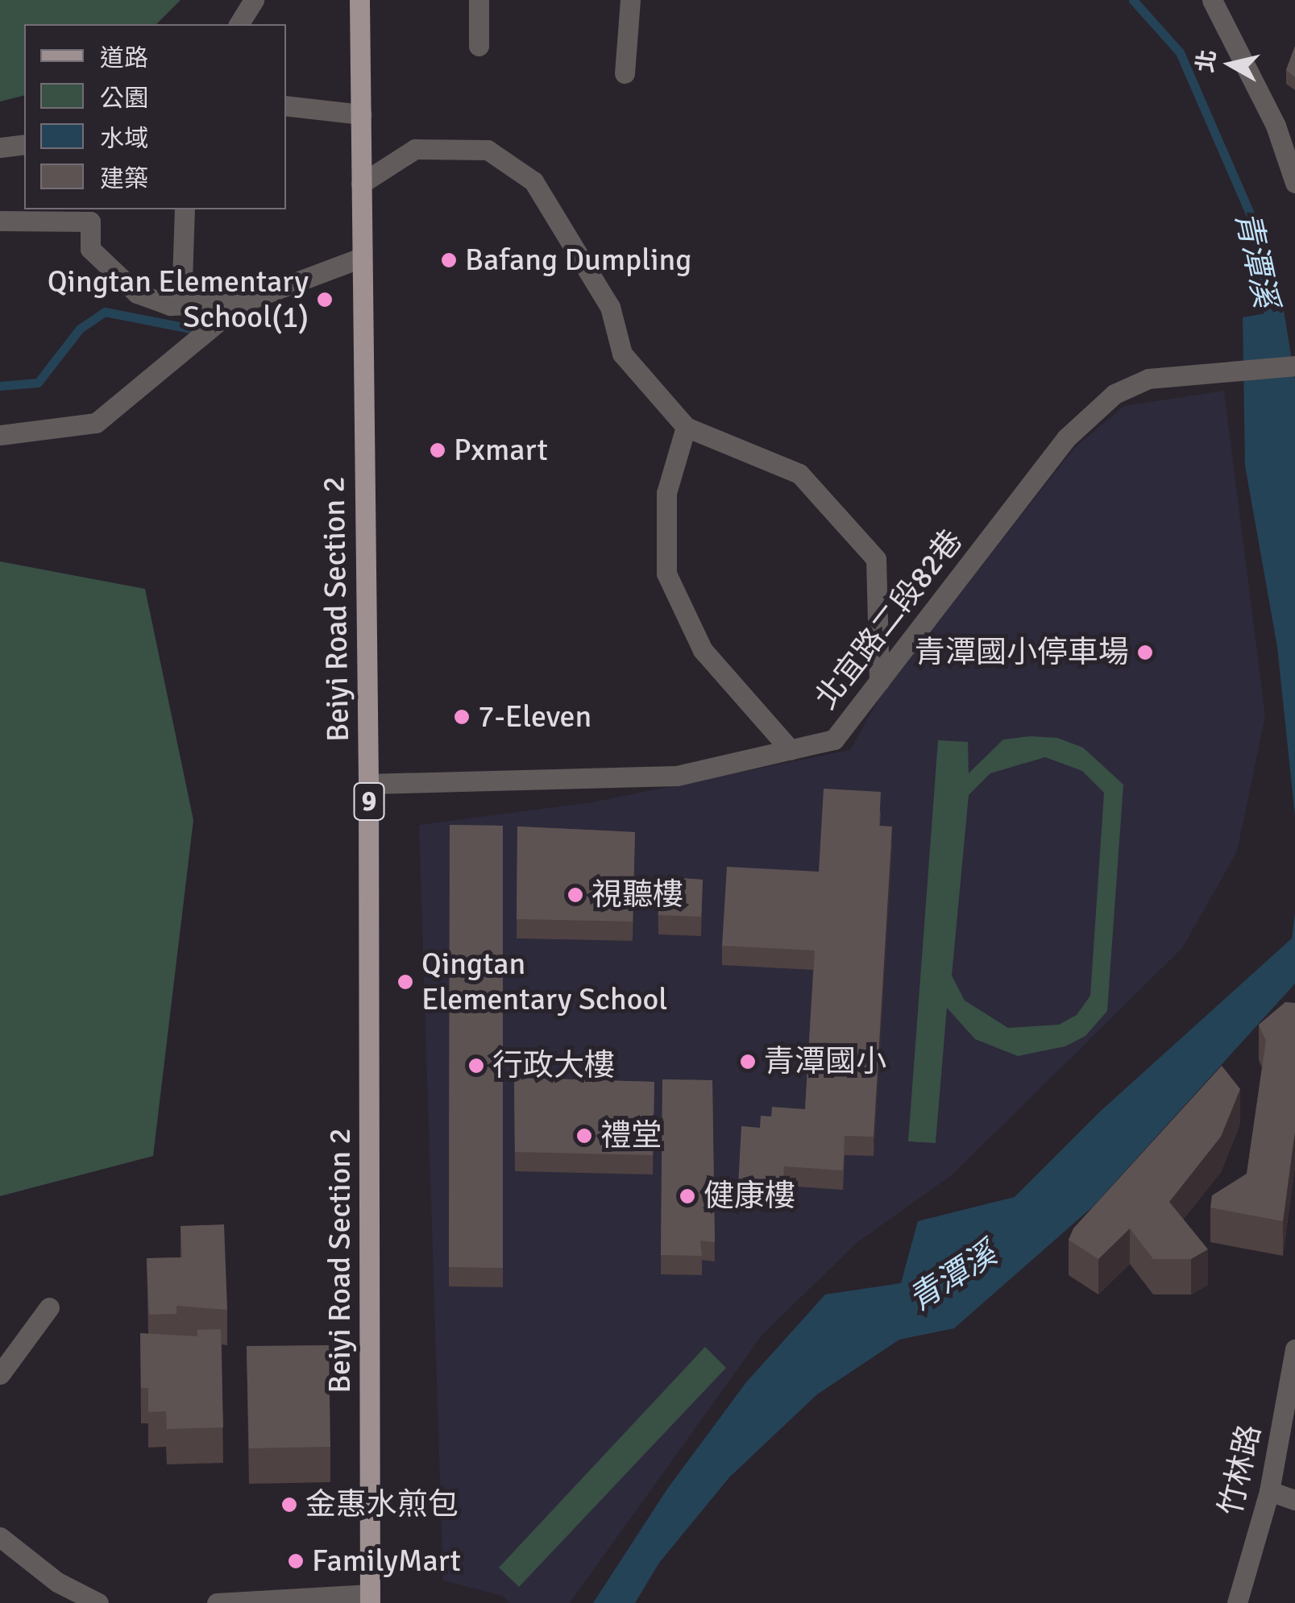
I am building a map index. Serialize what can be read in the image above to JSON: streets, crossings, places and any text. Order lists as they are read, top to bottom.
{
  "streets": {
    "main road": ["Beiyi Road Section 2", "9"],
    "street": ["北宜路二段82巷", "竹林路"]
  },
  "crossings": [
    ["Beiyi Road Section 2", "北宜路二段82巷"]
  ],
  "water": ["青潭溪"],
  "places": [
    "Bafang Dumpling",
    "Qingtan Elementary School(1)",
    "Pxmart",
    "青潭國小停車場",
    "7-Eleven",
    "視聽樓",
    "Qingtan Elementary School",
    "青潭國小",
    "行政大樓",
    "禮堂",
    "健康樓",
    "金惠水煎包",
    "FamilyMart"
  ],
  "legend": [
    "道路",
    "公園",
    "水域",
    "建築"
  ],
  "north": "left"
}
